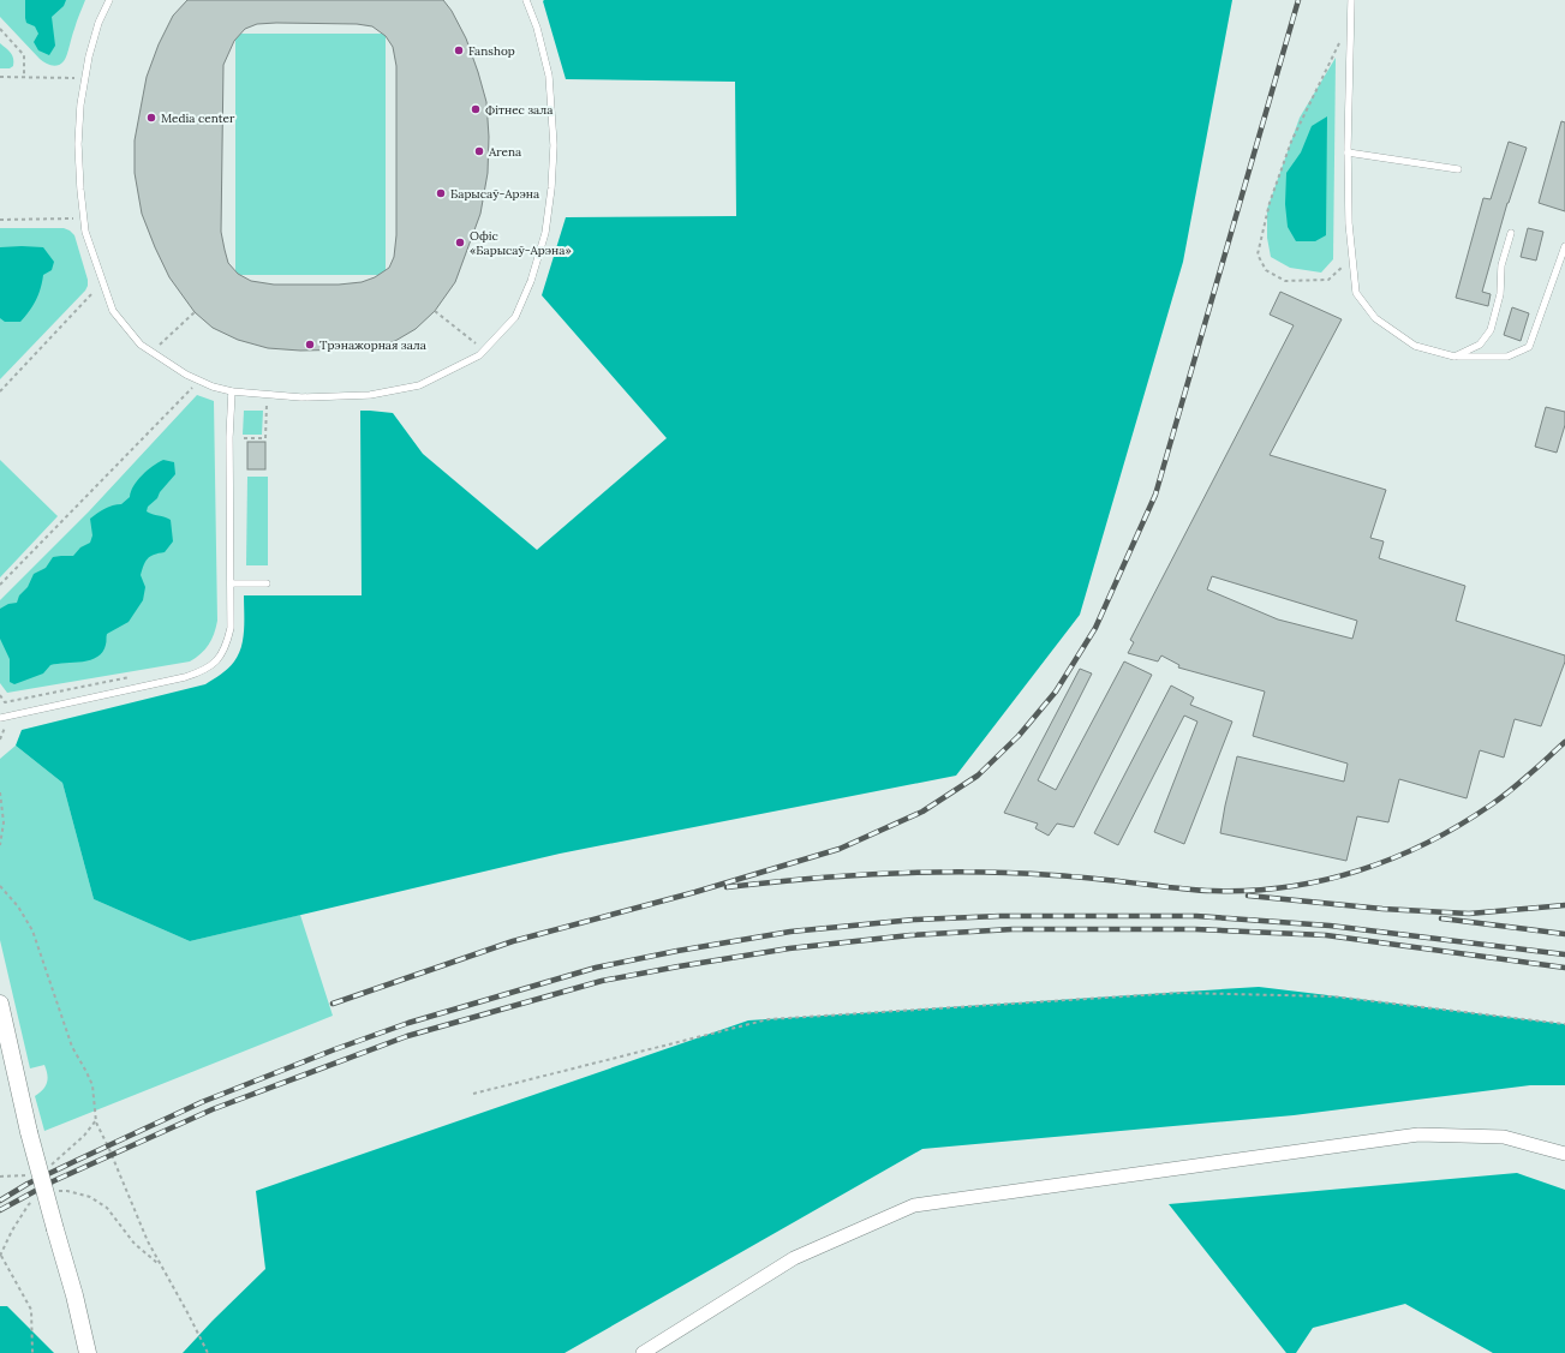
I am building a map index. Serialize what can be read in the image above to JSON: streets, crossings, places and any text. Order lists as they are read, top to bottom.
{
  "places": [
    "Fanshop",
    "Фітнес зала",
    "Media center",
    "Arena",
    "Барысаў-Арэна",
    "Офіс «Барысаў-Арэна»",
    "Трэнажорная зала"
  ]
}
